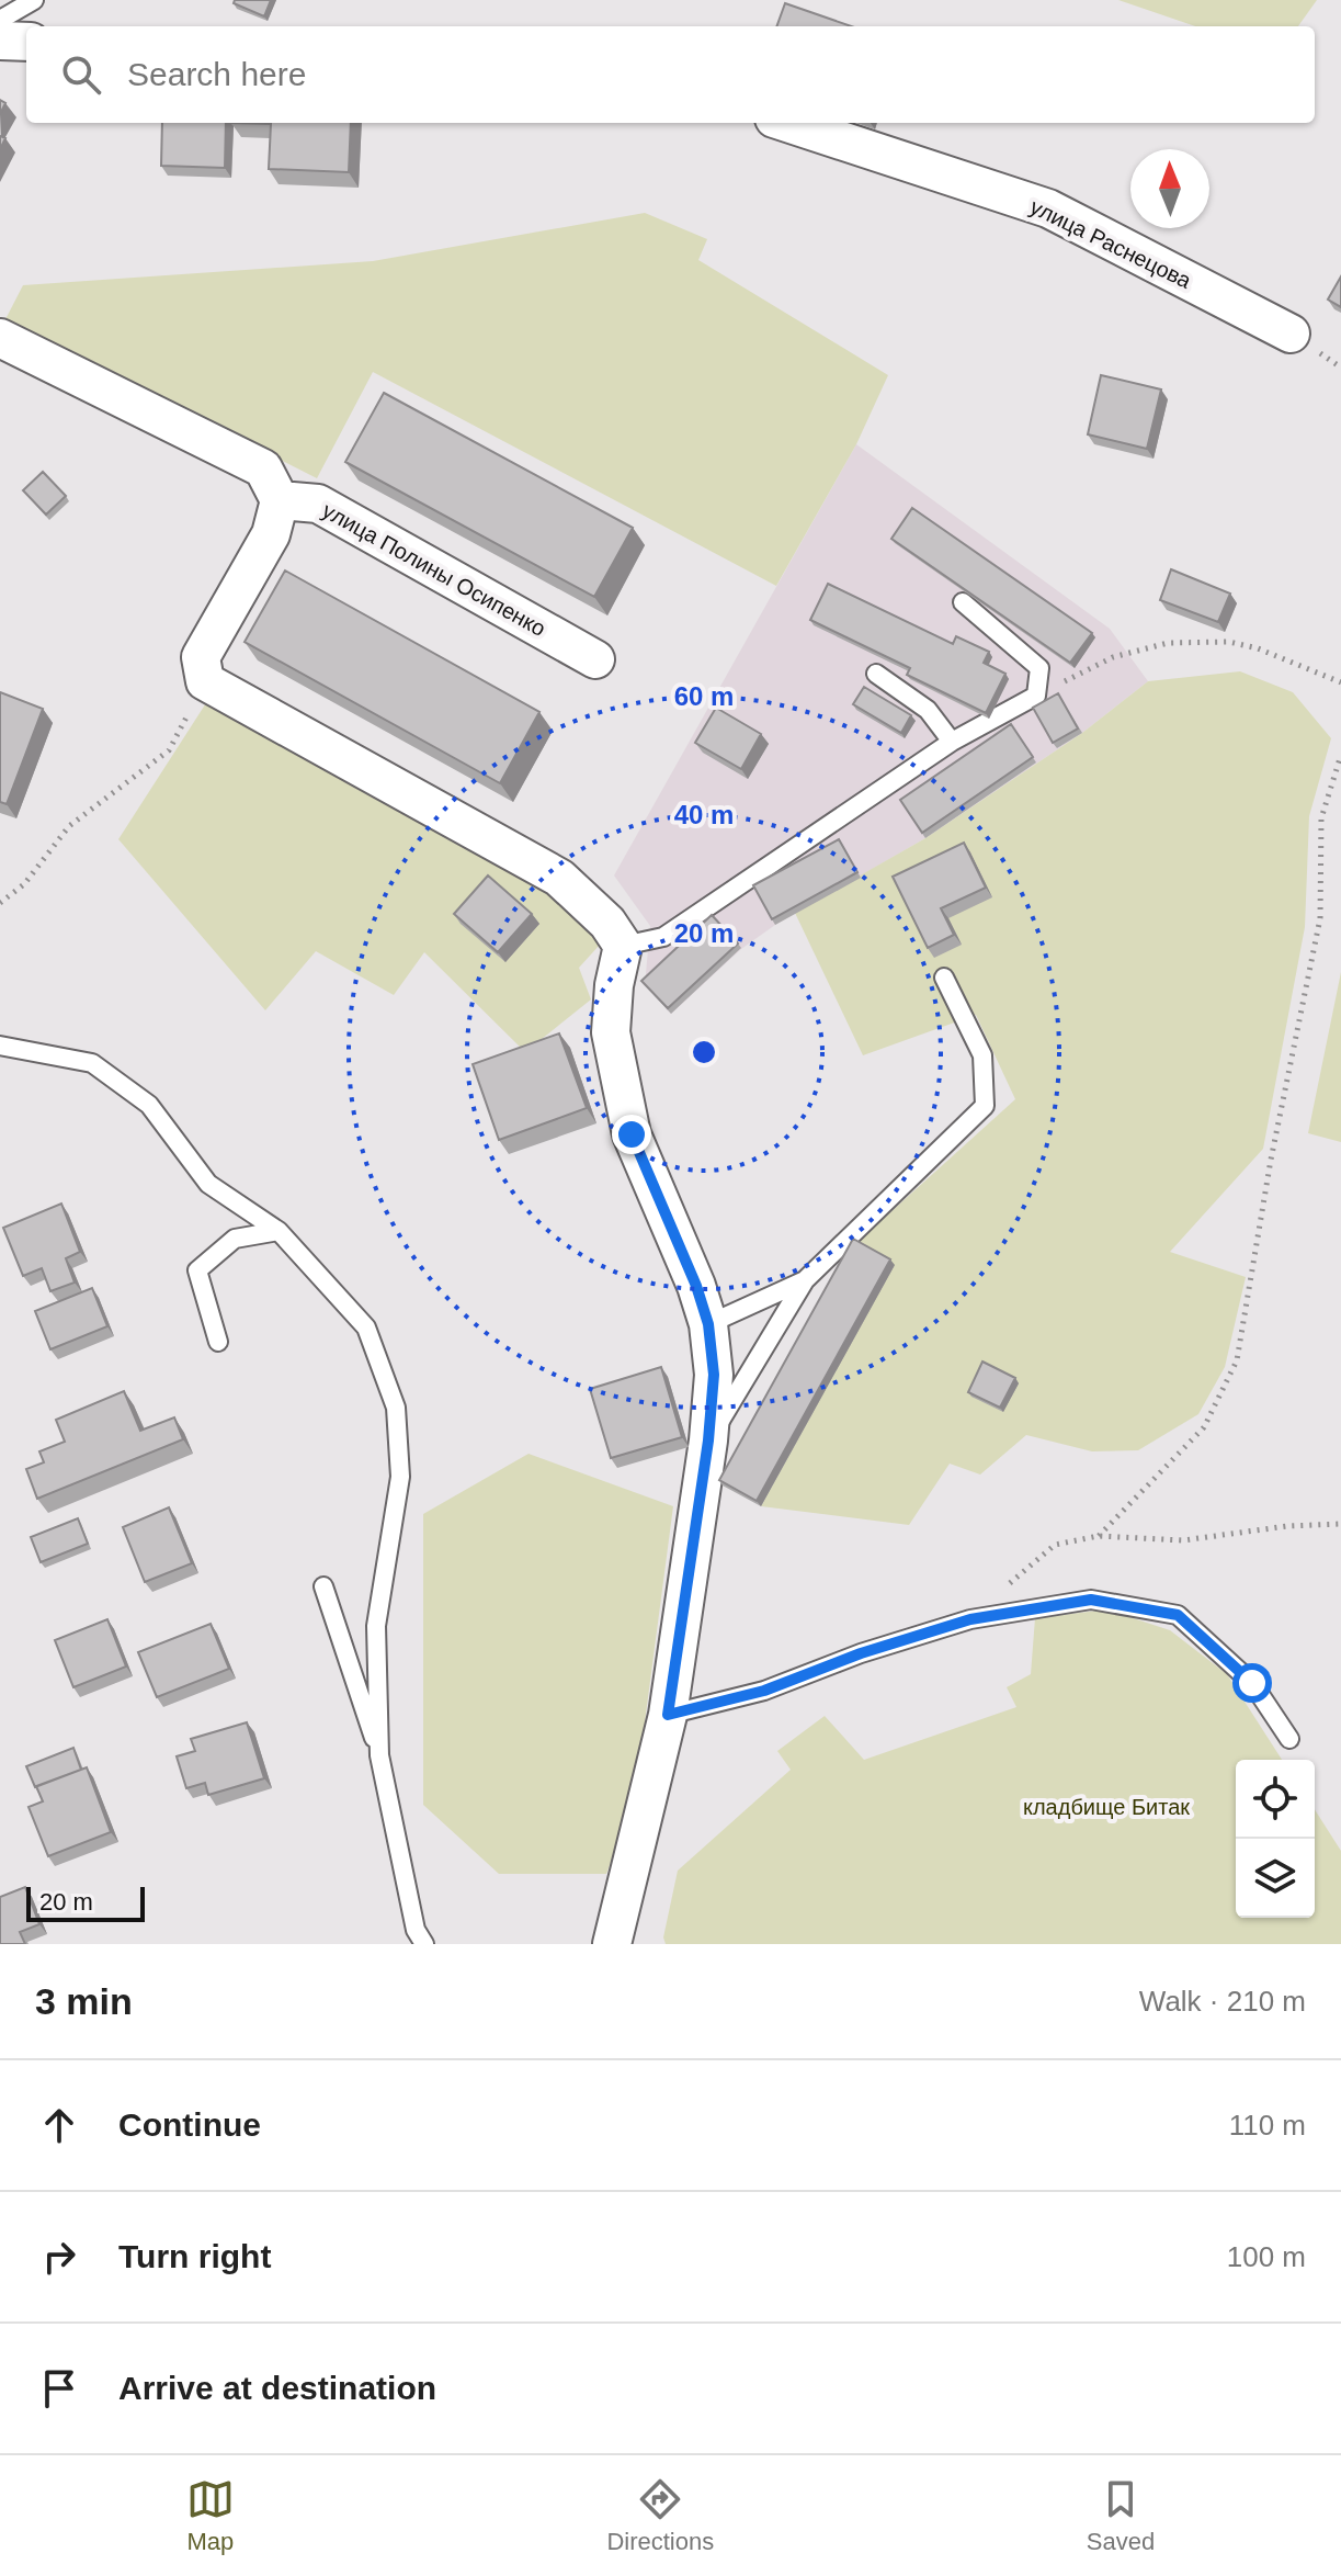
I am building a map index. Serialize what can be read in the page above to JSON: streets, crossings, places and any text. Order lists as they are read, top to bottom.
{
  "streets": {
    "street": ["улица Раснецова", "улица Полины Осипенко"]
  },
  "parks": ["кладбище Битак"],
  "scale_bar": "20 m",
  "north": "top",
  "page": {
    "search": "Search here",
    "scale": "20 m",
    "heading": ["3 min", "Walk · 210 m"],
    "list": [
      ["Continue", "110 m"],
      ["Turn right", "100 m"],
      "Arrive at destination"
    ],
    "nav": ["Map", "Directions", "Saved"]
  },
  "rings": ["60 m", "40 m", "20 m"]
}
